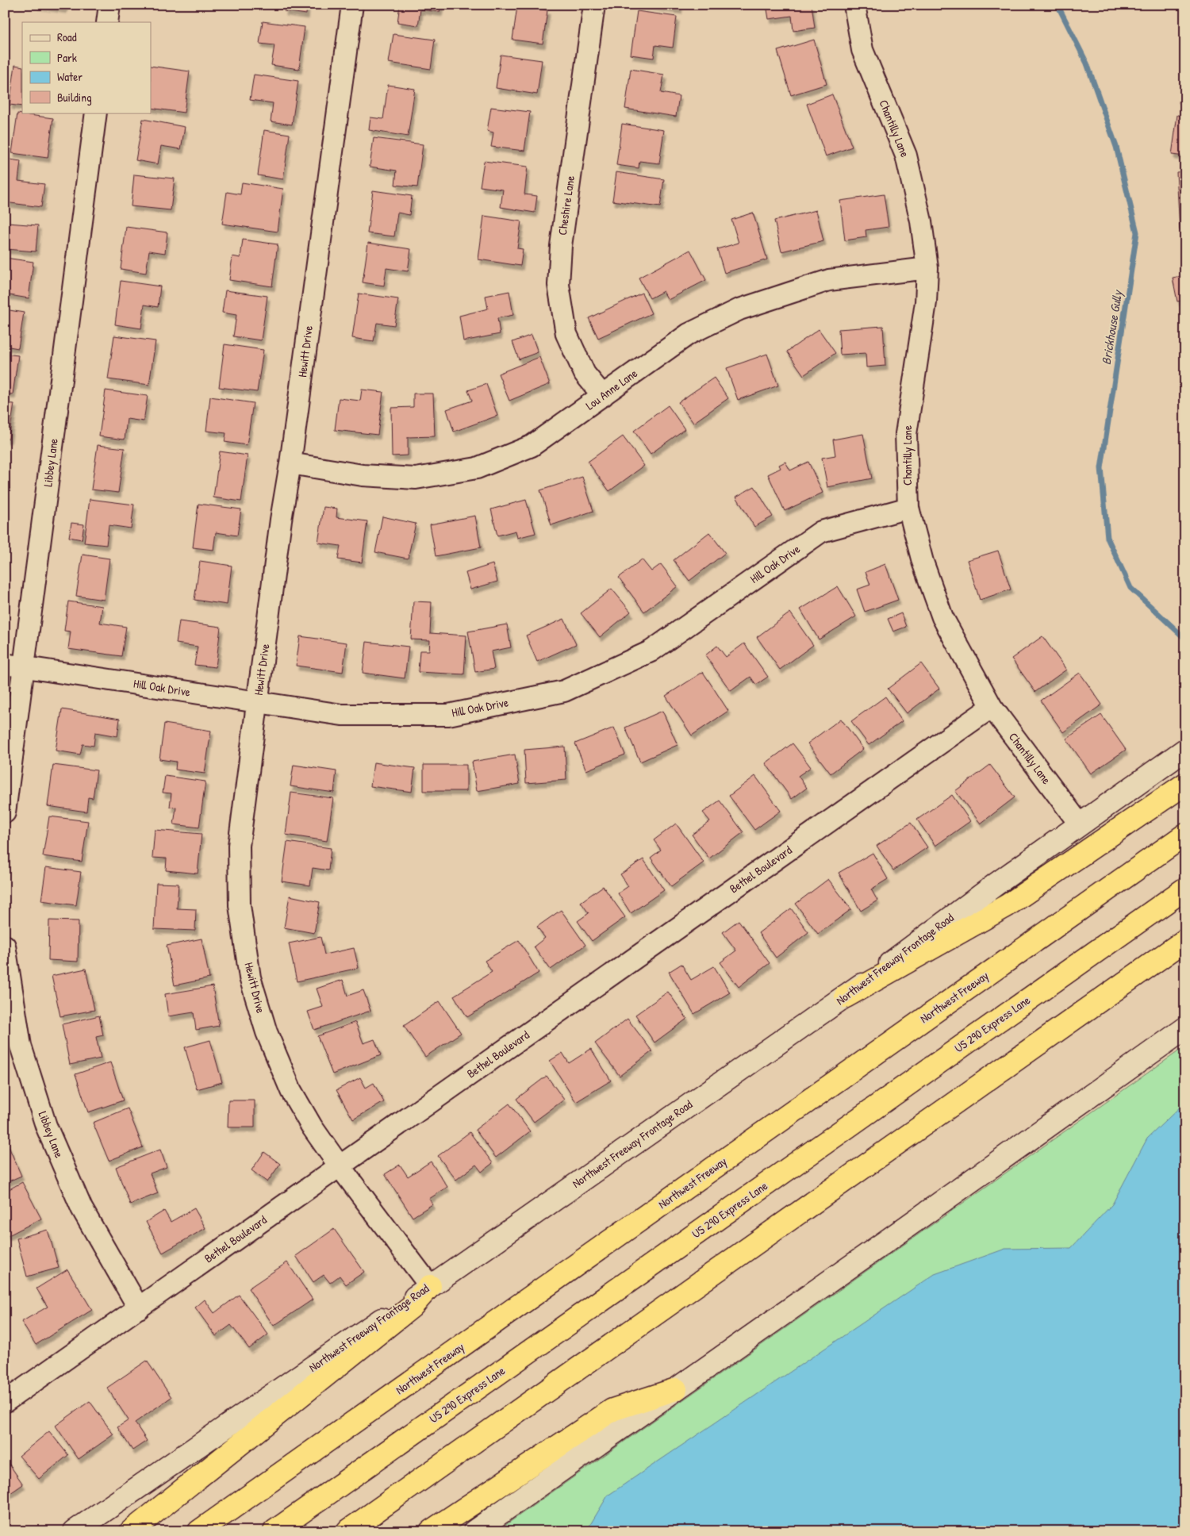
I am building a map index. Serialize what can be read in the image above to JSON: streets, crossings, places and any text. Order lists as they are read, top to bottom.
{
  "streets": {
    "highway": ["Northwest Freeway", "US 290 Express Lane"],
    "main road": ["Northwest Freeway Frontage Road"],
    "street": [
      "Chantilly Lane",
      "Cheshire Lane",
      "Hewitt Drive",
      "Lou Anne Lane",
      "Libbey Lane",
      "Hill Oak Drive",
      "Bethel Boulevard"
    ]
  },
  "crossings": [
    ["Chantilly Lane", "Lou Anne Lane"],
    ["Chantilly Lane", "Hill Oak Drive"],
    ["Chantilly Lane", "Bethel Boulevard"],
    ["Chantilly Lane", "Northwest Freeway Frontage Road"],
    ["Cheshire Lane", "Lou Anne Lane"],
    ["Hewitt Drive", "Lou Anne Lane"],
    ["Hewitt Drive", "Hill Oak Drive"],
    ["Hewitt Drive", "Bethel Boulevard"],
    ["Hewitt Drive", "Northwest Freeway Frontage Road"],
    ["Libbey Lane", "Hill Oak Drive"],
    ["Libbey Lane", "Bethel Boulevard"]
  ],
  "water": ["Brickhouse Gully"],
  "legend": [
    "Road",
    "Park",
    "Water",
    "Building"
  ]
}
